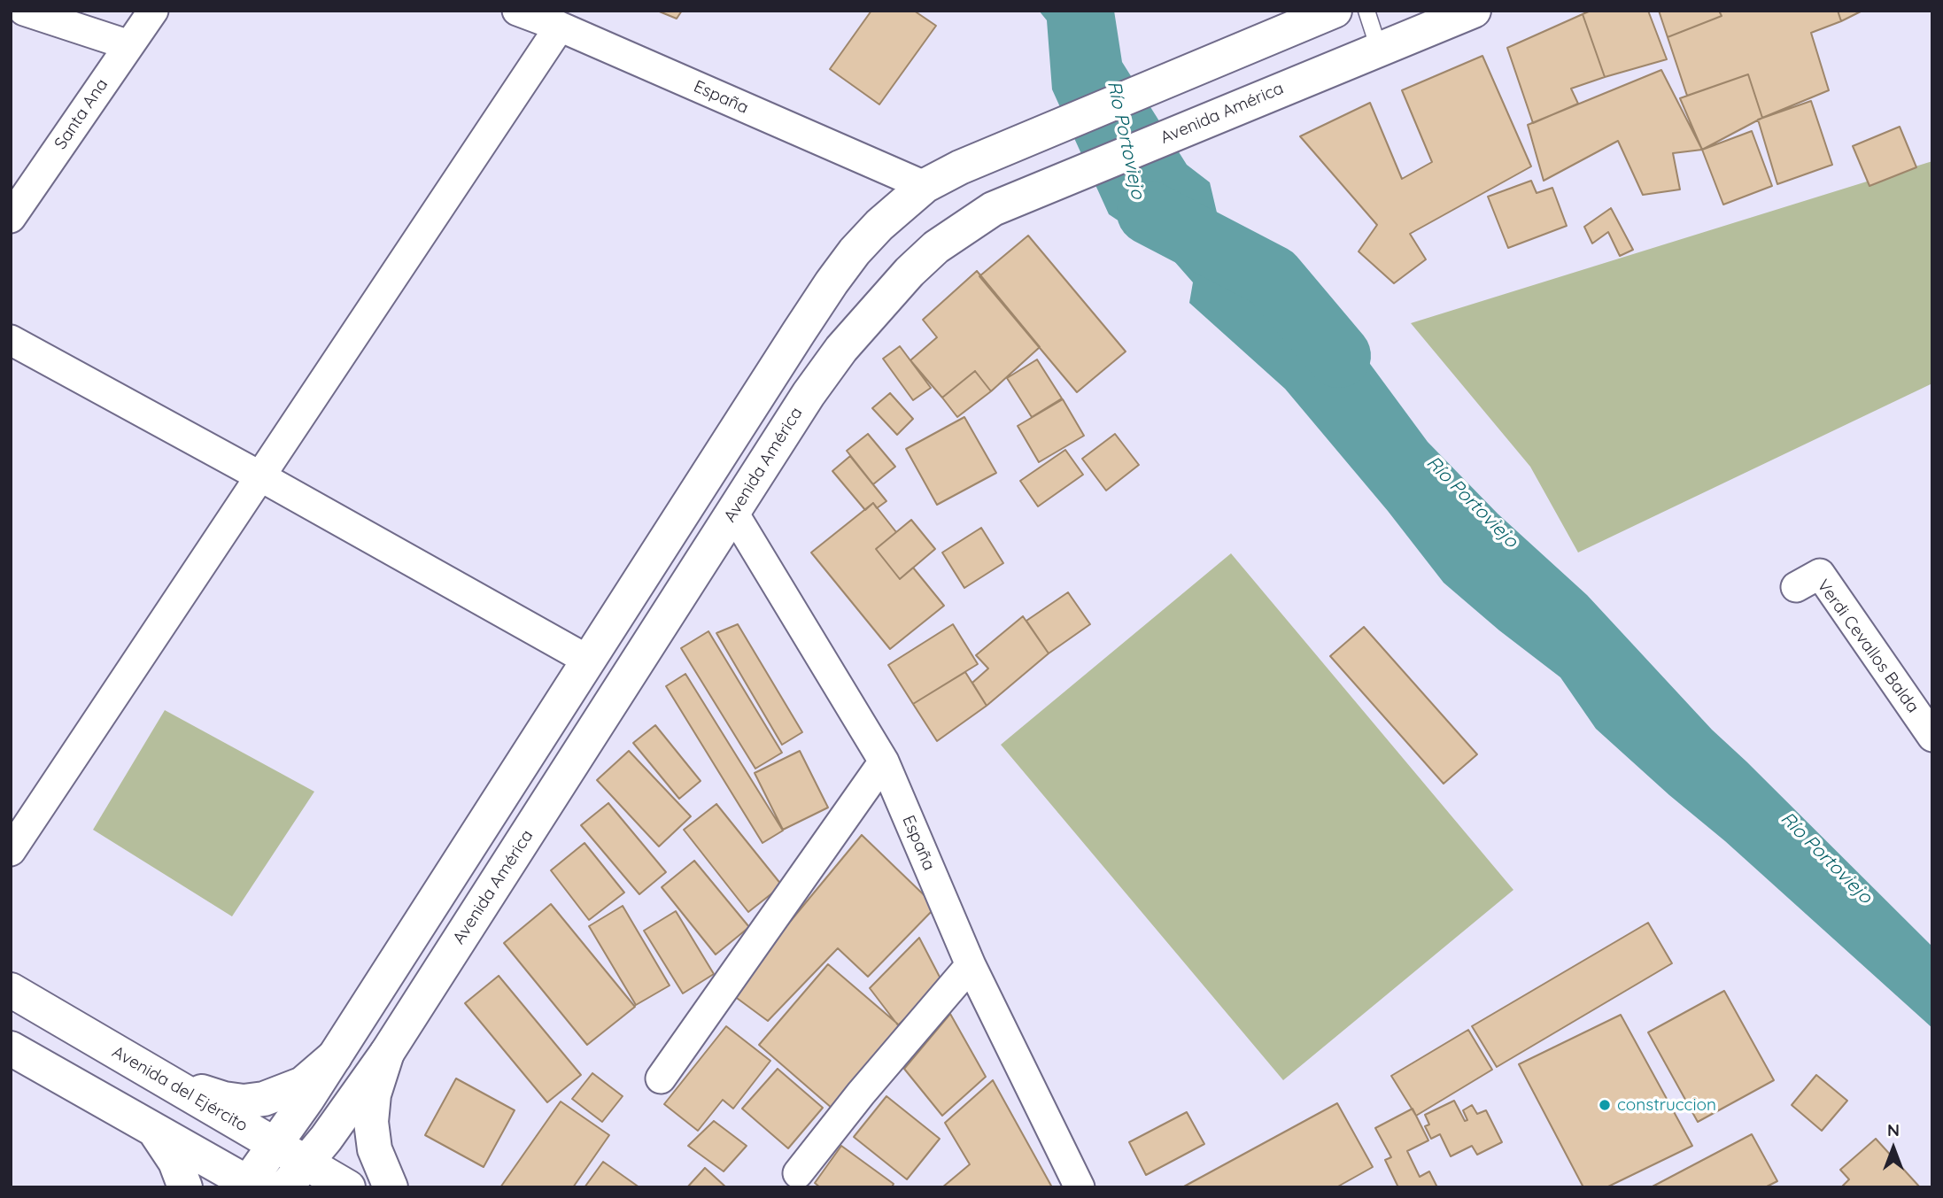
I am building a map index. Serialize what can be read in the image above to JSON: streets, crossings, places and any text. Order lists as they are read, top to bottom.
{
  "streets": {
    "street": [
      "España",
      "Avenida América",
      "Santa Ana",
      "Verdi Cevallos Balda",
      "Avenida del Ejército"
    ]
  },
  "crossings": [
    ["España", "Avenida América"],
    ["Avenida América", "Avenida del Ejército"]
  ],
  "water": ["Río Portoviejo"],
  "places": ["construccion"],
  "north": "top"
}
